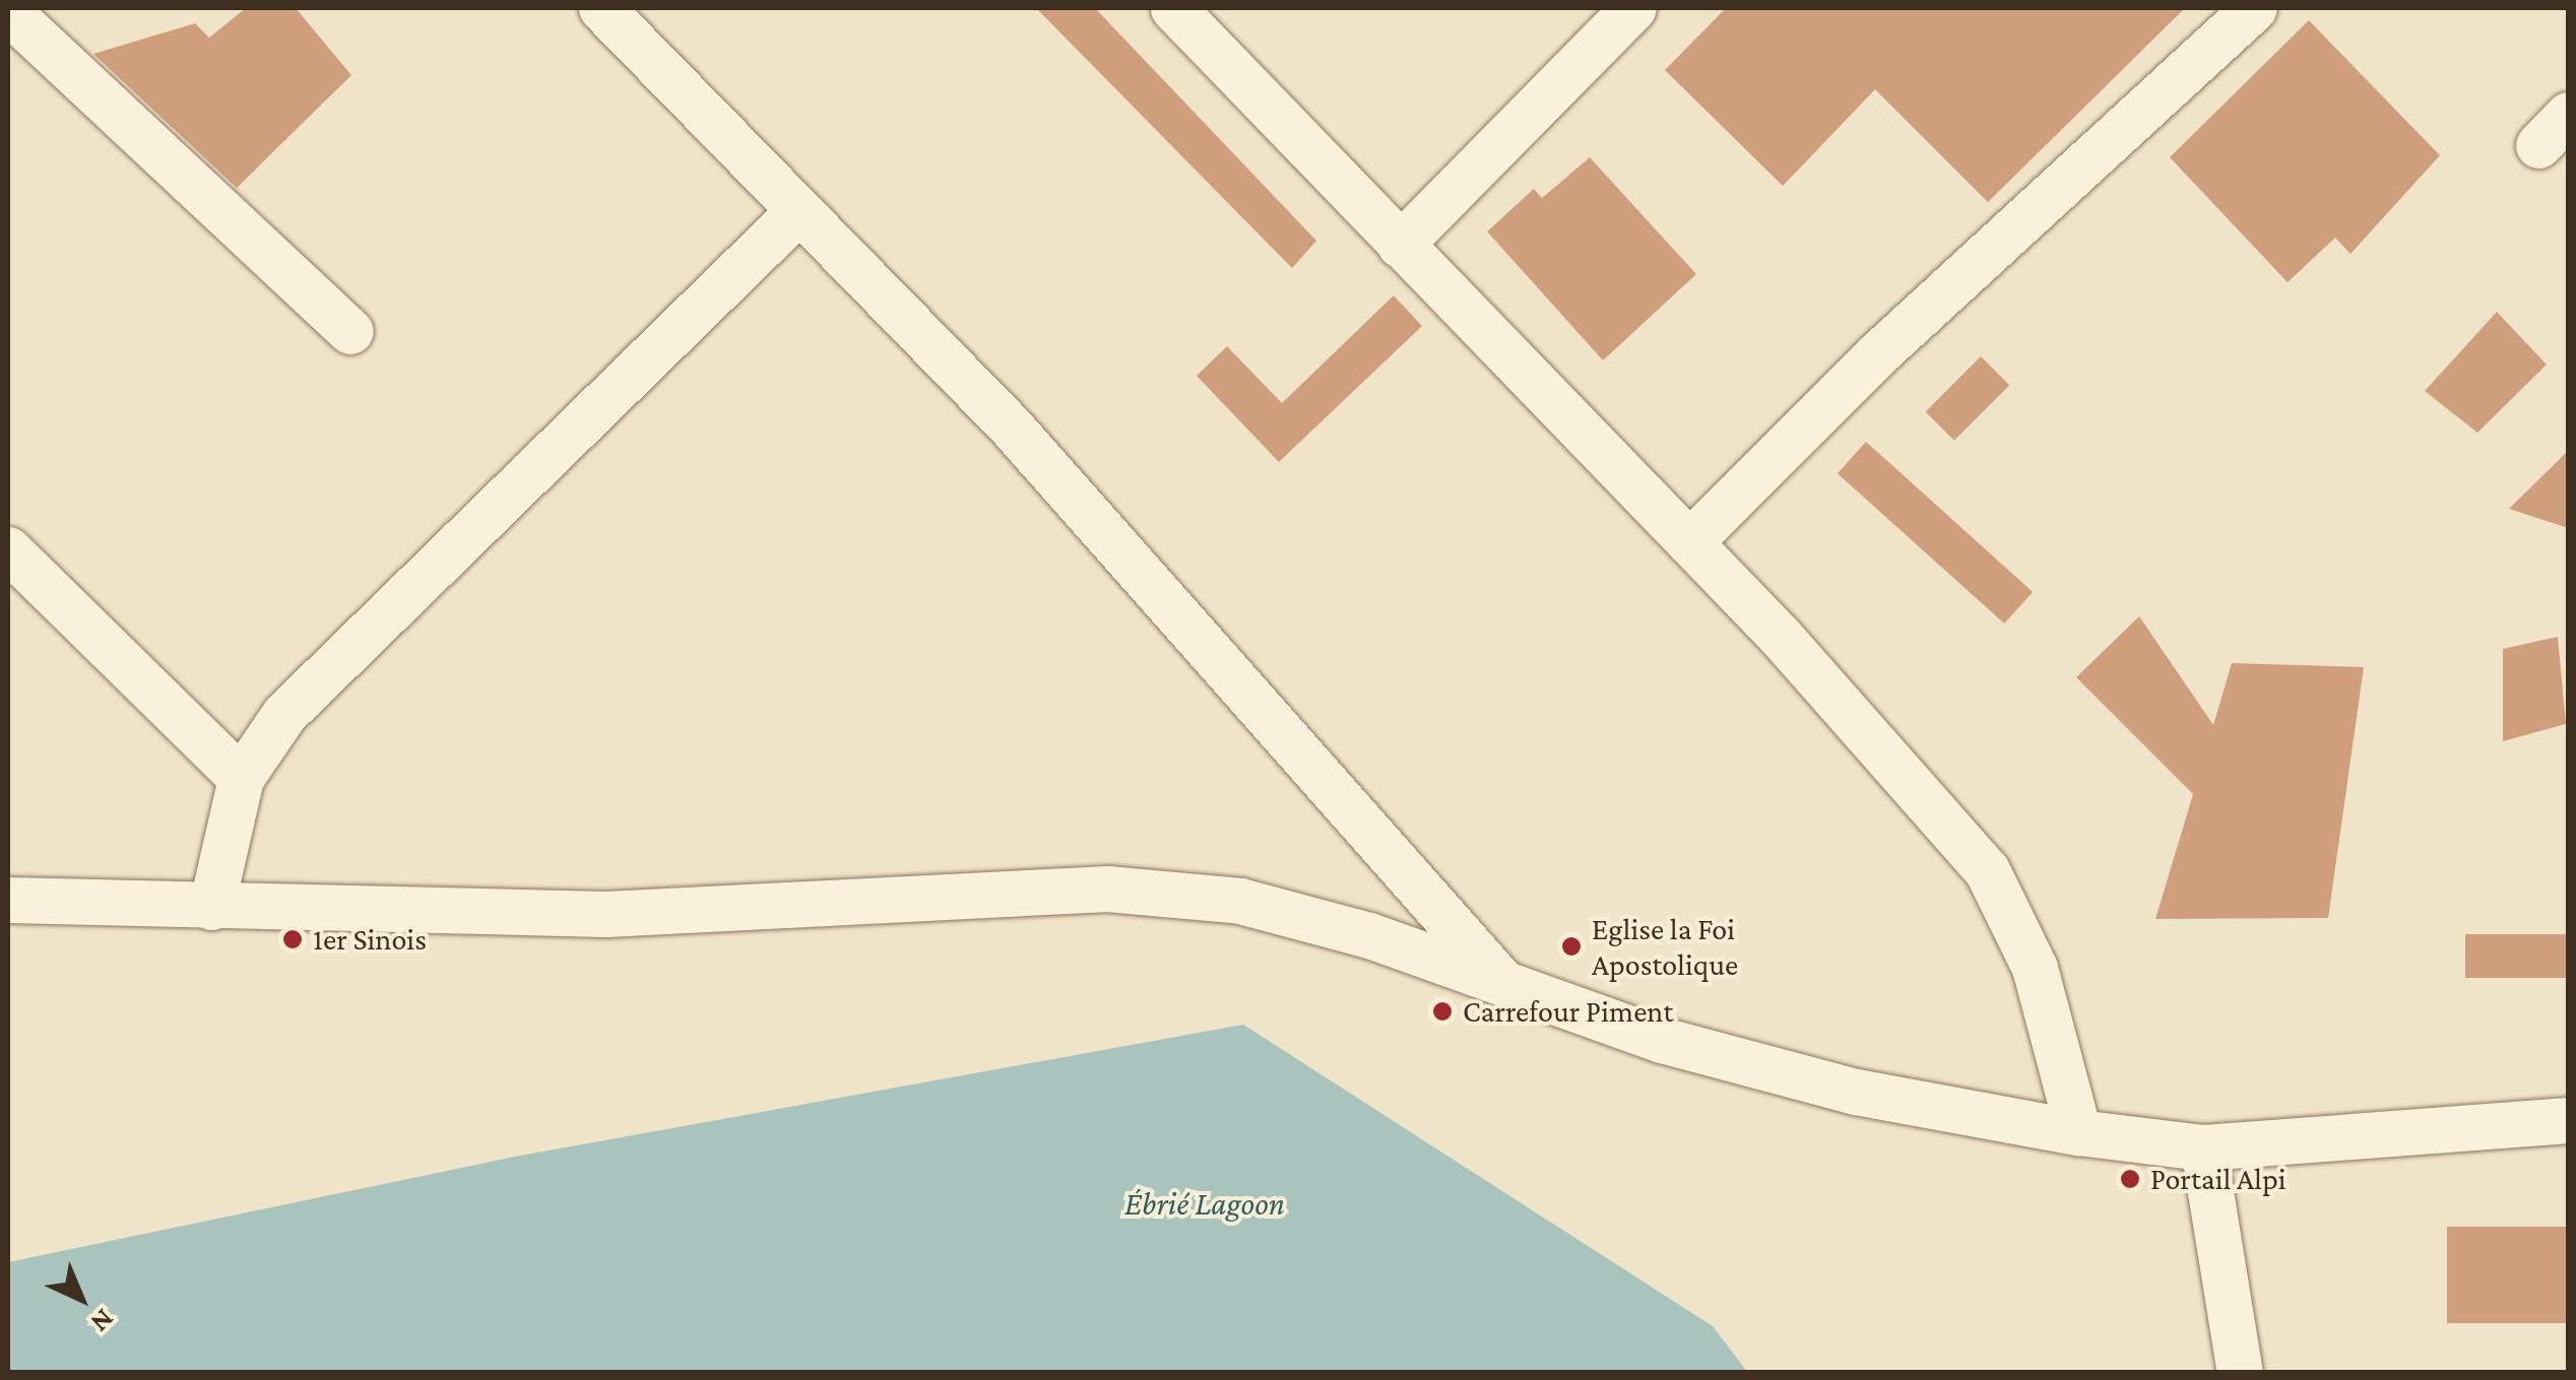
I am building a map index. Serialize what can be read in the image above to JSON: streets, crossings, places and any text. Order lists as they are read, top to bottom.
{
  "water": ["Ébrié Lagoon"],
  "places": [
    "1er Sinois",
    "Eglise la Foi Apostolique",
    "Carrefour Piment",
    "Portail Alpi"
  ],
  "north": "bottom right"
}
